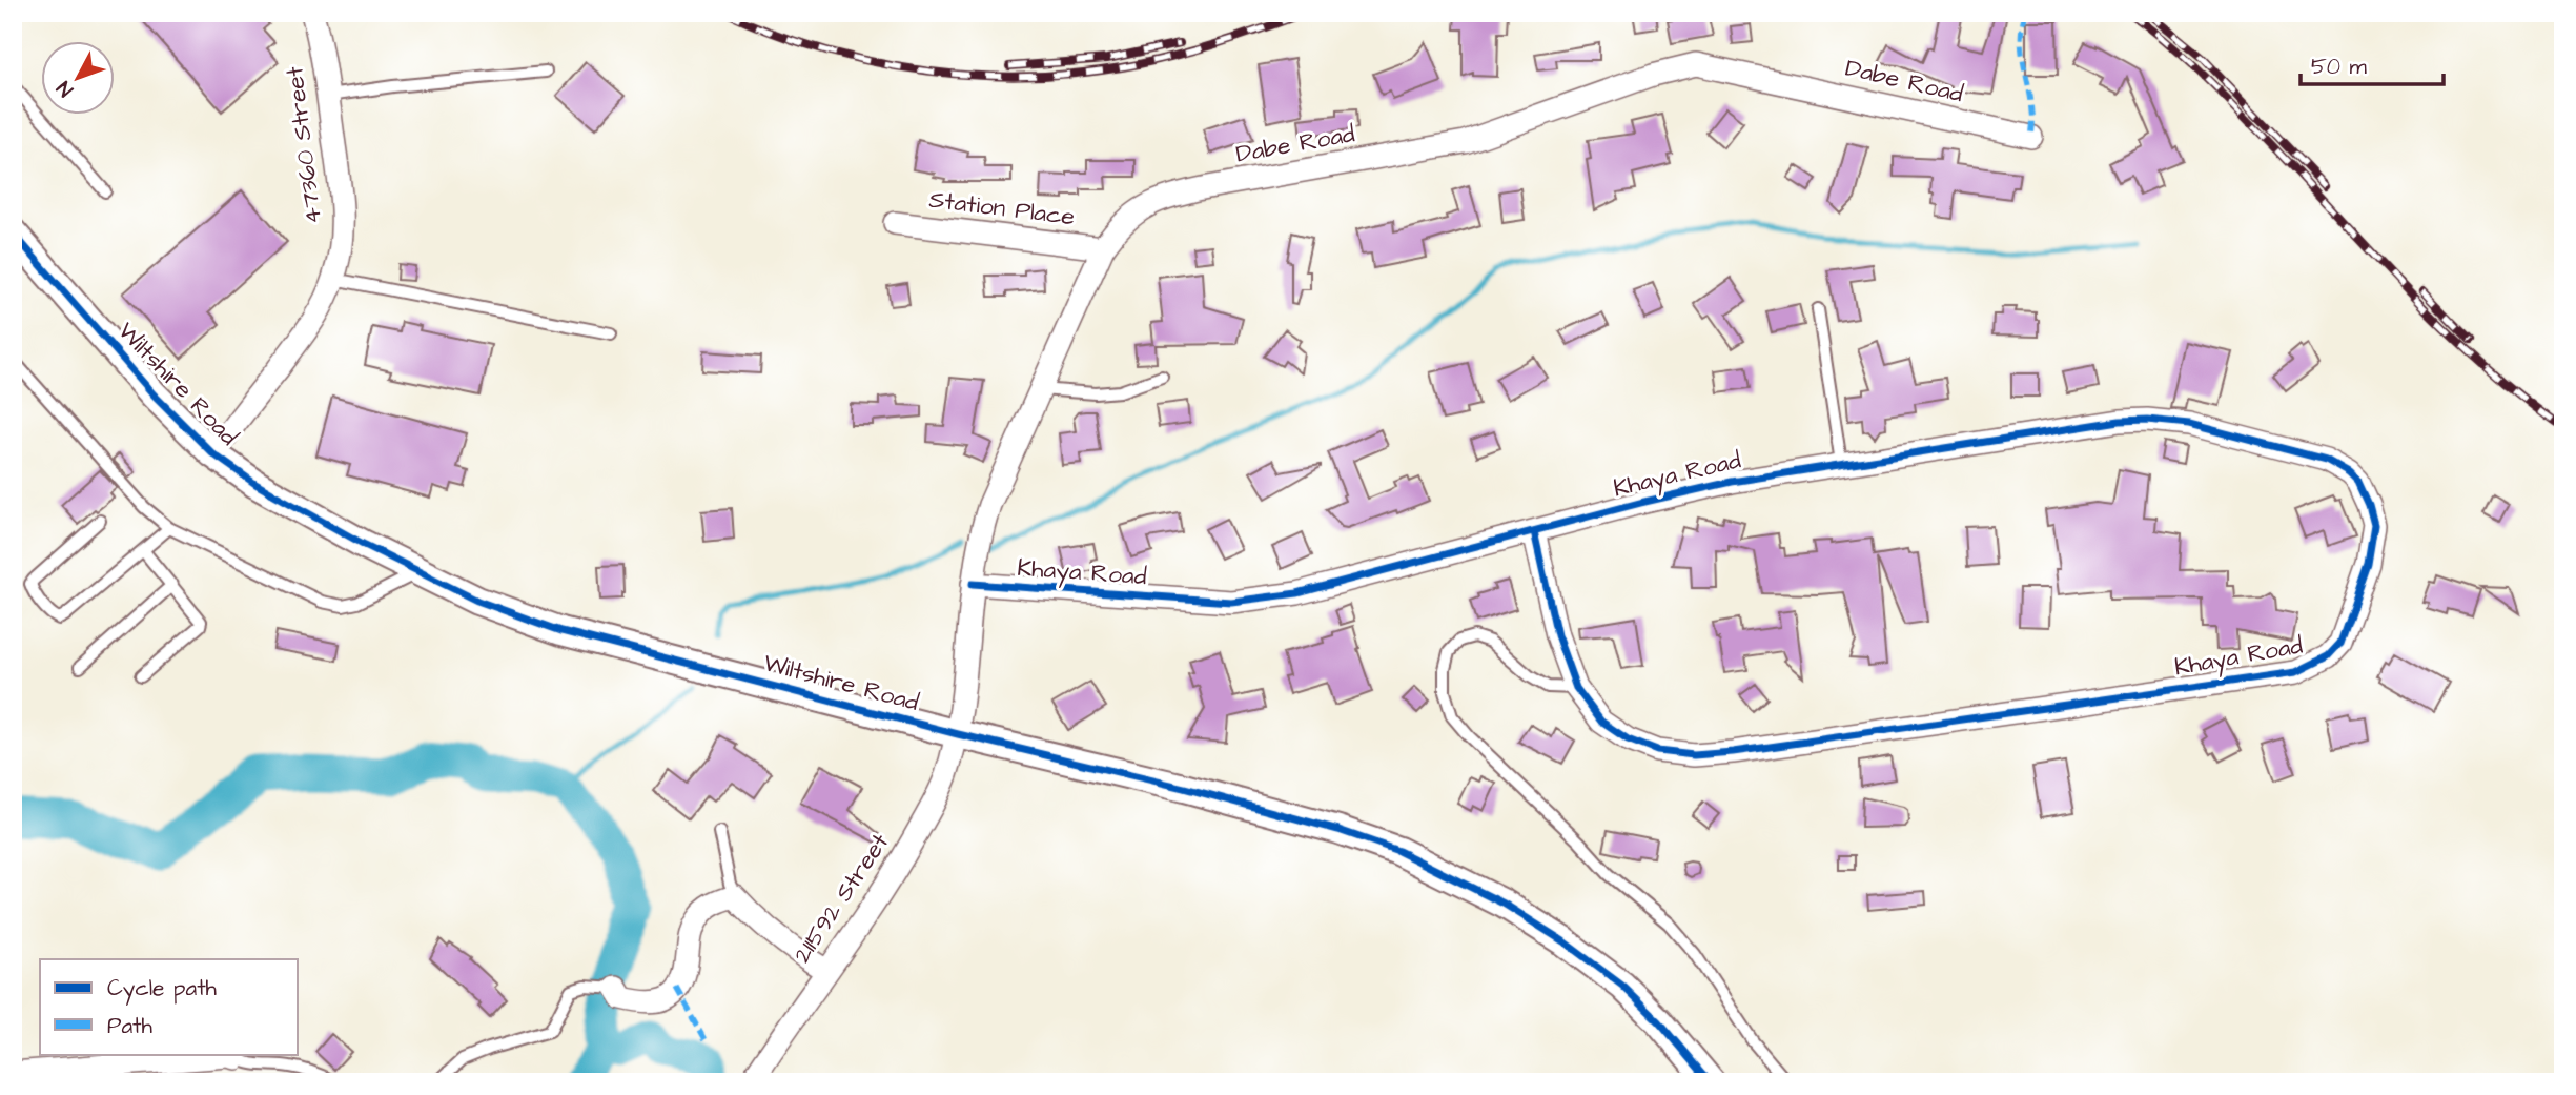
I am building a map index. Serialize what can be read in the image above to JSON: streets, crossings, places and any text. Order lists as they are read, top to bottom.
{
  "streets": {
    "street": [
      "Dabe Road",
      "47360 Street",
      "Station Place",
      "Wiltshire Road",
      "Khaya Road",
      "211592 Street"
    ]
  },
  "crossings": [
    ["Dabe Road", "Station Place"],
    ["Dabe Road", "Wiltshire Road"],
    ["Dabe Road", "Khaya Road"],
    ["Dabe Road", "211592 Street"],
    ["47360 Street", "Wiltshire Road"],
    ["Wiltshire Road", "211592 Street"]
  ],
  "legend": ["Cycle path", "Path"],
  "scale_bar": "50 m",
  "north": "bottom left"
}
